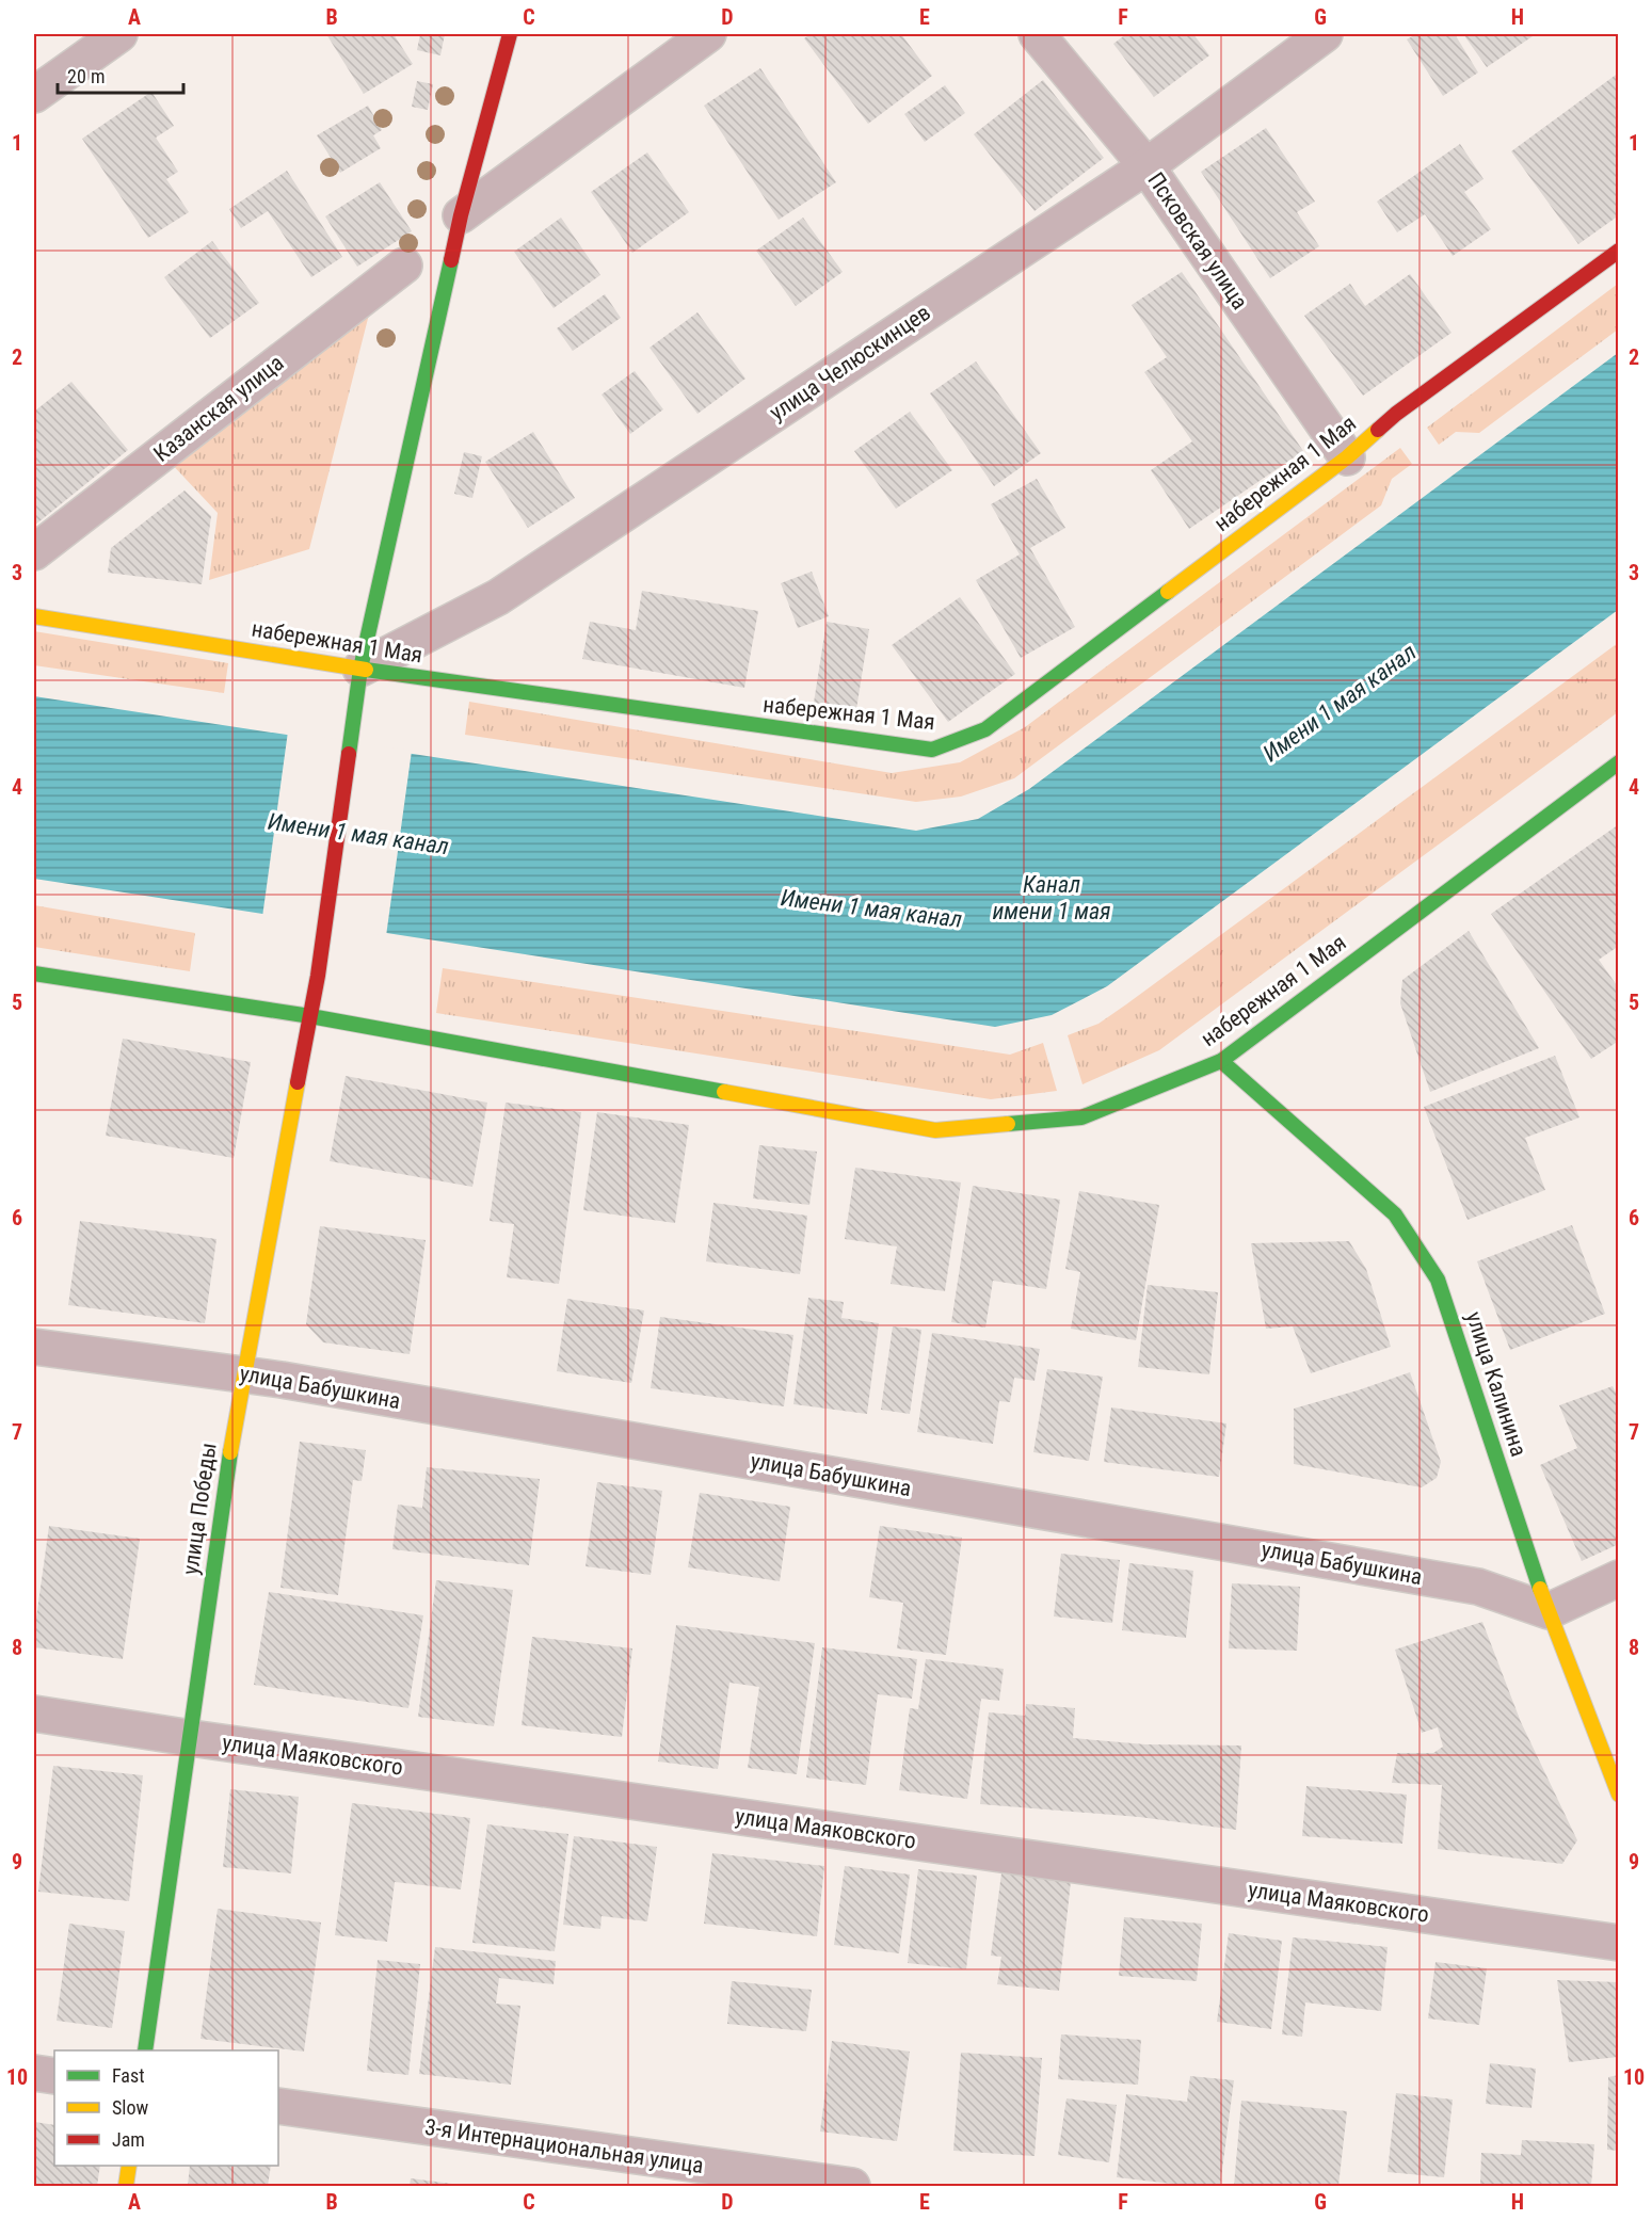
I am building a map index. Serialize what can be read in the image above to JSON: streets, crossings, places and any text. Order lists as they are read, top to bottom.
{
  "streets": {
    "main road": ["набережная 1 Мая", "улица Калинина", "улица Победы"],
    "street": [
      "Псковская улица",
      "улица Челюскинцев",
      "Казанская улица",
      "улица Бабушкина",
      "улица Маяковского",
      "3-я Интернациональная улица"
    ]
  },
  "crossings": [
    ["Псковская улица", "улица Челюскинцев"],
    ["Псковская улица", "набережная 1 Мая"],
    ["улица Челюскинцев", "набережная 1 Мая"],
    ["улица Челюскинцев", "улица Победы"],
    ["набережная 1 Мая", "улица Калинина"],
    ["набережная 1 Мая", "улица Победы"],
    ["улица Калинина", "улица Бабушкина"],
    ["улица Бабушкина", "улица Победы"],
    ["улица Победы", "улица Маяковского"]
  ],
  "water": ["Имени 1 мая канал", "Канал имени 1 мая"],
  "legend": ["Fast", "Slow", "Jam"],
  "scale_bar": "20 m",
  "grid": {
    "columns": [
      "A",
      "B",
      "C",
      "D",
      "E",
      "F",
      "G",
      "H"
    ],
    "rows": [
      "1",
      "2",
      "3",
      "4",
      "5",
      "6",
      "7",
      "8",
      "9",
      "10"
    ]
  }
}
